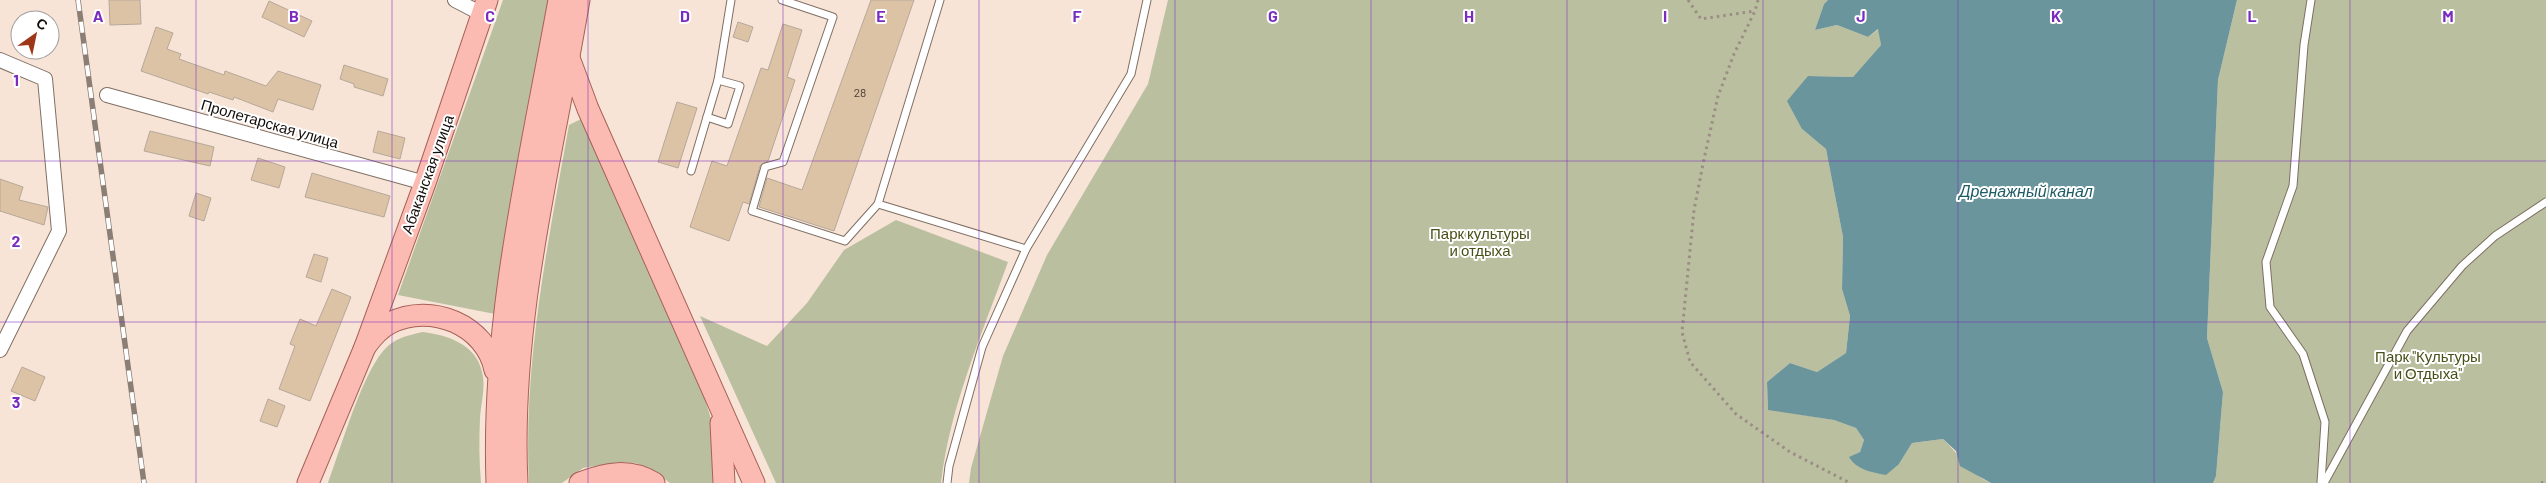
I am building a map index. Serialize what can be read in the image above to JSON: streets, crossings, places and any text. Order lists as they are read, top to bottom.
{
  "streets": {
    "main road": ["Абаканская улица"],
    "street": ["Пролетарская улица"]
  },
  "crossings": [
    ["Пролетарская улица", "Абаканская улица"]
  ],
  "water": ["Дренажный канал"],
  "parks": ["Парк культуры и отдыха", "Парк \"Культуры и Отдыха\""],
  "house_numbers": ["28"],
  "north": "top right",
  "grid": {
    "columns": [
      "A",
      "B",
      "C",
      "D",
      "E",
      "F",
      "G",
      "H",
      "I",
      "J",
      "K",
      "L",
      "M"
    ],
    "rows": ["1", "2", "3"]
  }
}
